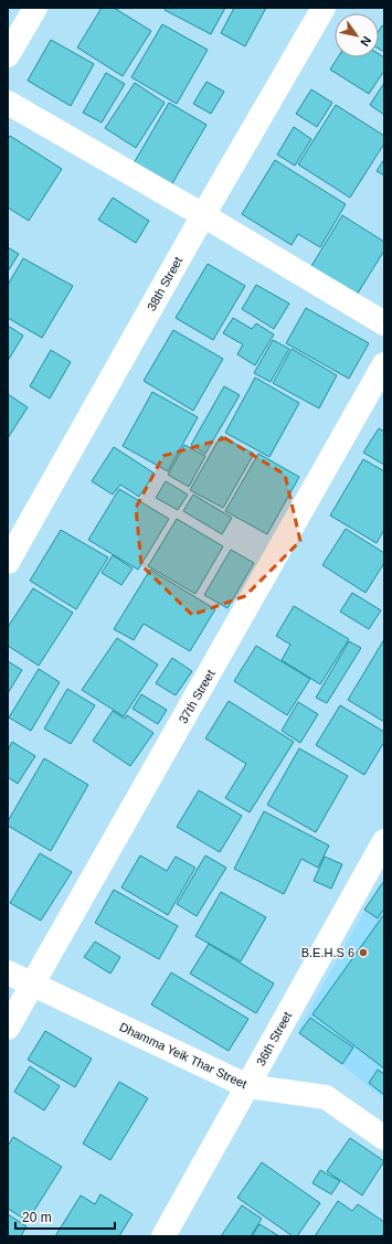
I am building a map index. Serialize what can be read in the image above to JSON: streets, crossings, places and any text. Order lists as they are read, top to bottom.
{
  "streets": {
    "street": [
      "38th Street",
      "37th Street",
      "36th Street",
      "Dhamma Yeik Thar Street"
    ]
  },
  "crossings": [
    ["37th Street", "Dhamma Yeik Thar Street"],
    ["36th Street", "Dhamma Yeik Thar Street"]
  ],
  "places": ["B.E.H.S 6"],
  "scale_bar": "20 m",
  "north": "bottom right"
}
